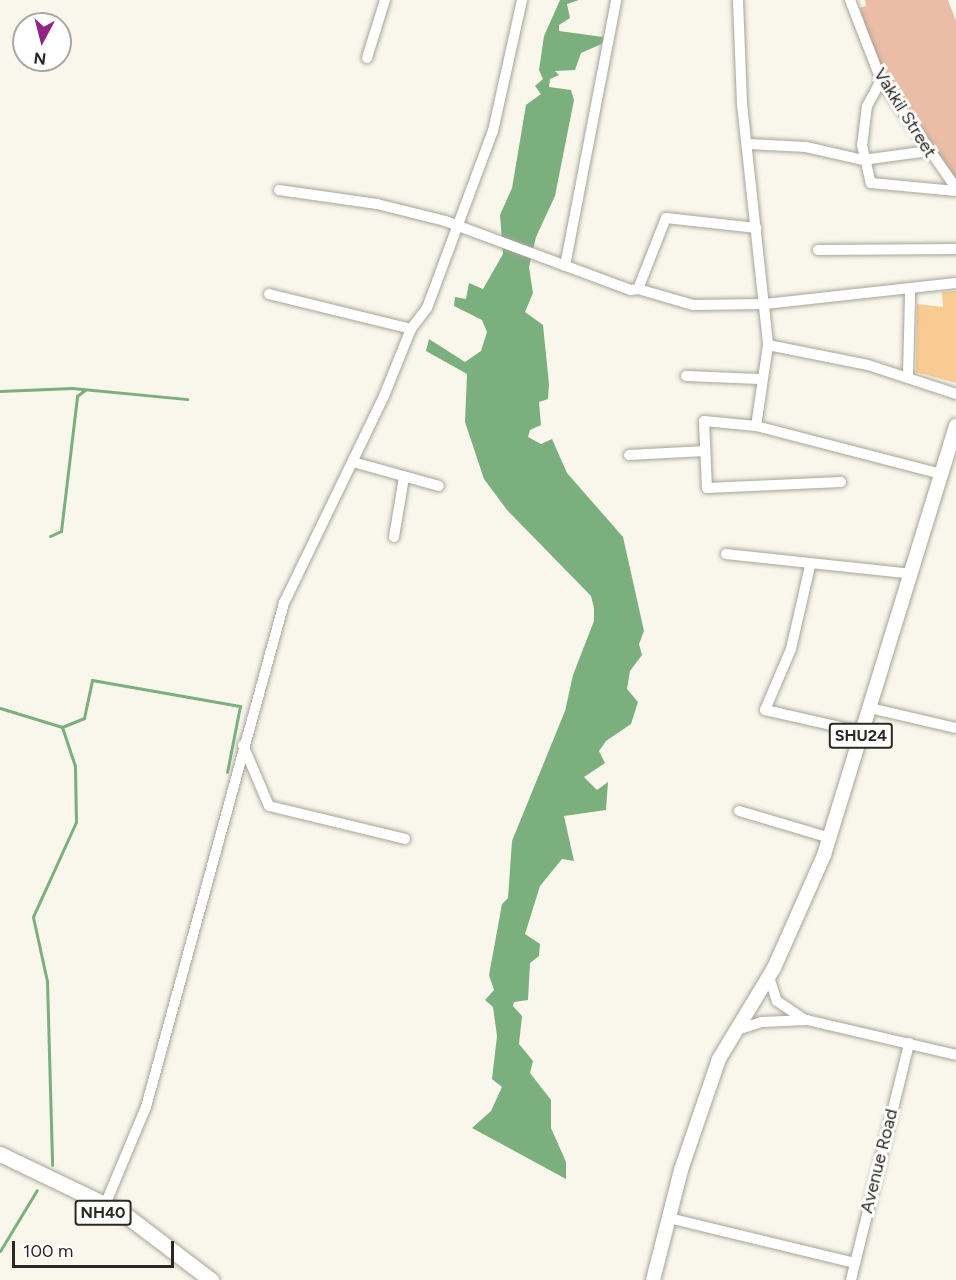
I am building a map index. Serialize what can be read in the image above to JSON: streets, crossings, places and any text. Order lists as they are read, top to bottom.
{
  "streets": {
    "highway": ["NH40"],
    "main road": ["SHU24"],
    "street": ["Vakkil Street", "Avenue Road"]
  },
  "scale_bar": "100 m",
  "north": "bottom"
}
